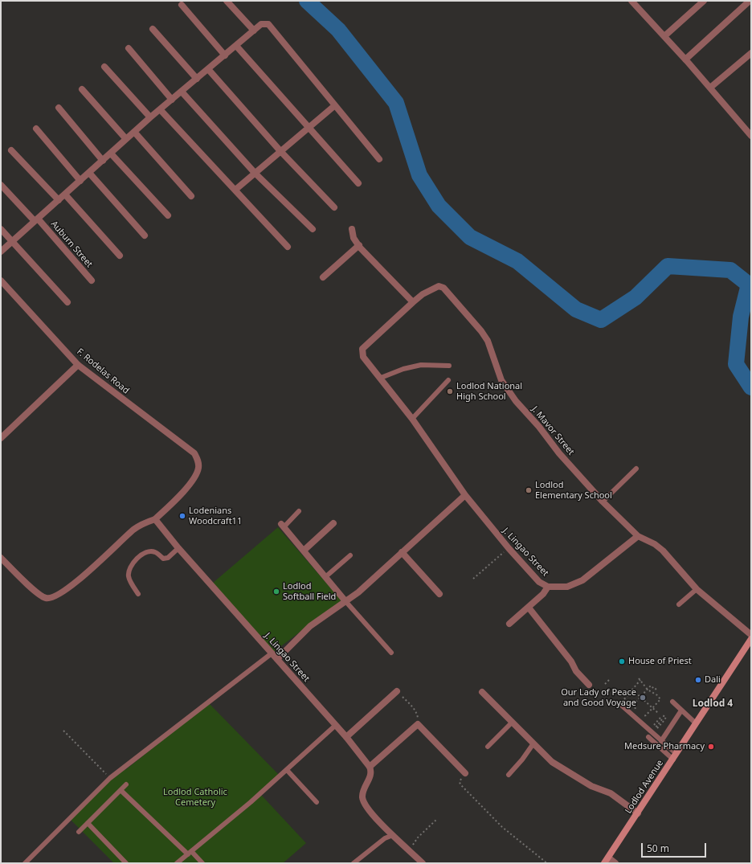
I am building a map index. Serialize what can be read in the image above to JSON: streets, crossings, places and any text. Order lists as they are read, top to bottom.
{
  "streets": {
    "main road": ["Lodlod Avenue"],
    "street": [
      "Auburn Street",
      "F. Rodelas Road",
      "J. Mavor Street",
      "J. Lingao Street"
    ]
  },
  "crossings": [
    ["F. Rodelas Road", "J. Lingao Street"],
    ["J. Mavor Street", "J. Lingao Street"]
  ],
  "districts": ["Lodlod 4"],
  "parks": ["Lodlod Catholic Cemetery"],
  "places": [
    "Lodlod National High School",
    "Lodlod Elementary School",
    "Lodenians Woodcraft11",
    "Lodlod Softball Field",
    "House of Priest",
    "Dali",
    "Our Lady of Peace and Good Voyage",
    "Medsure Pharmacy"
  ],
  "scale_bar": "50 m"
}
